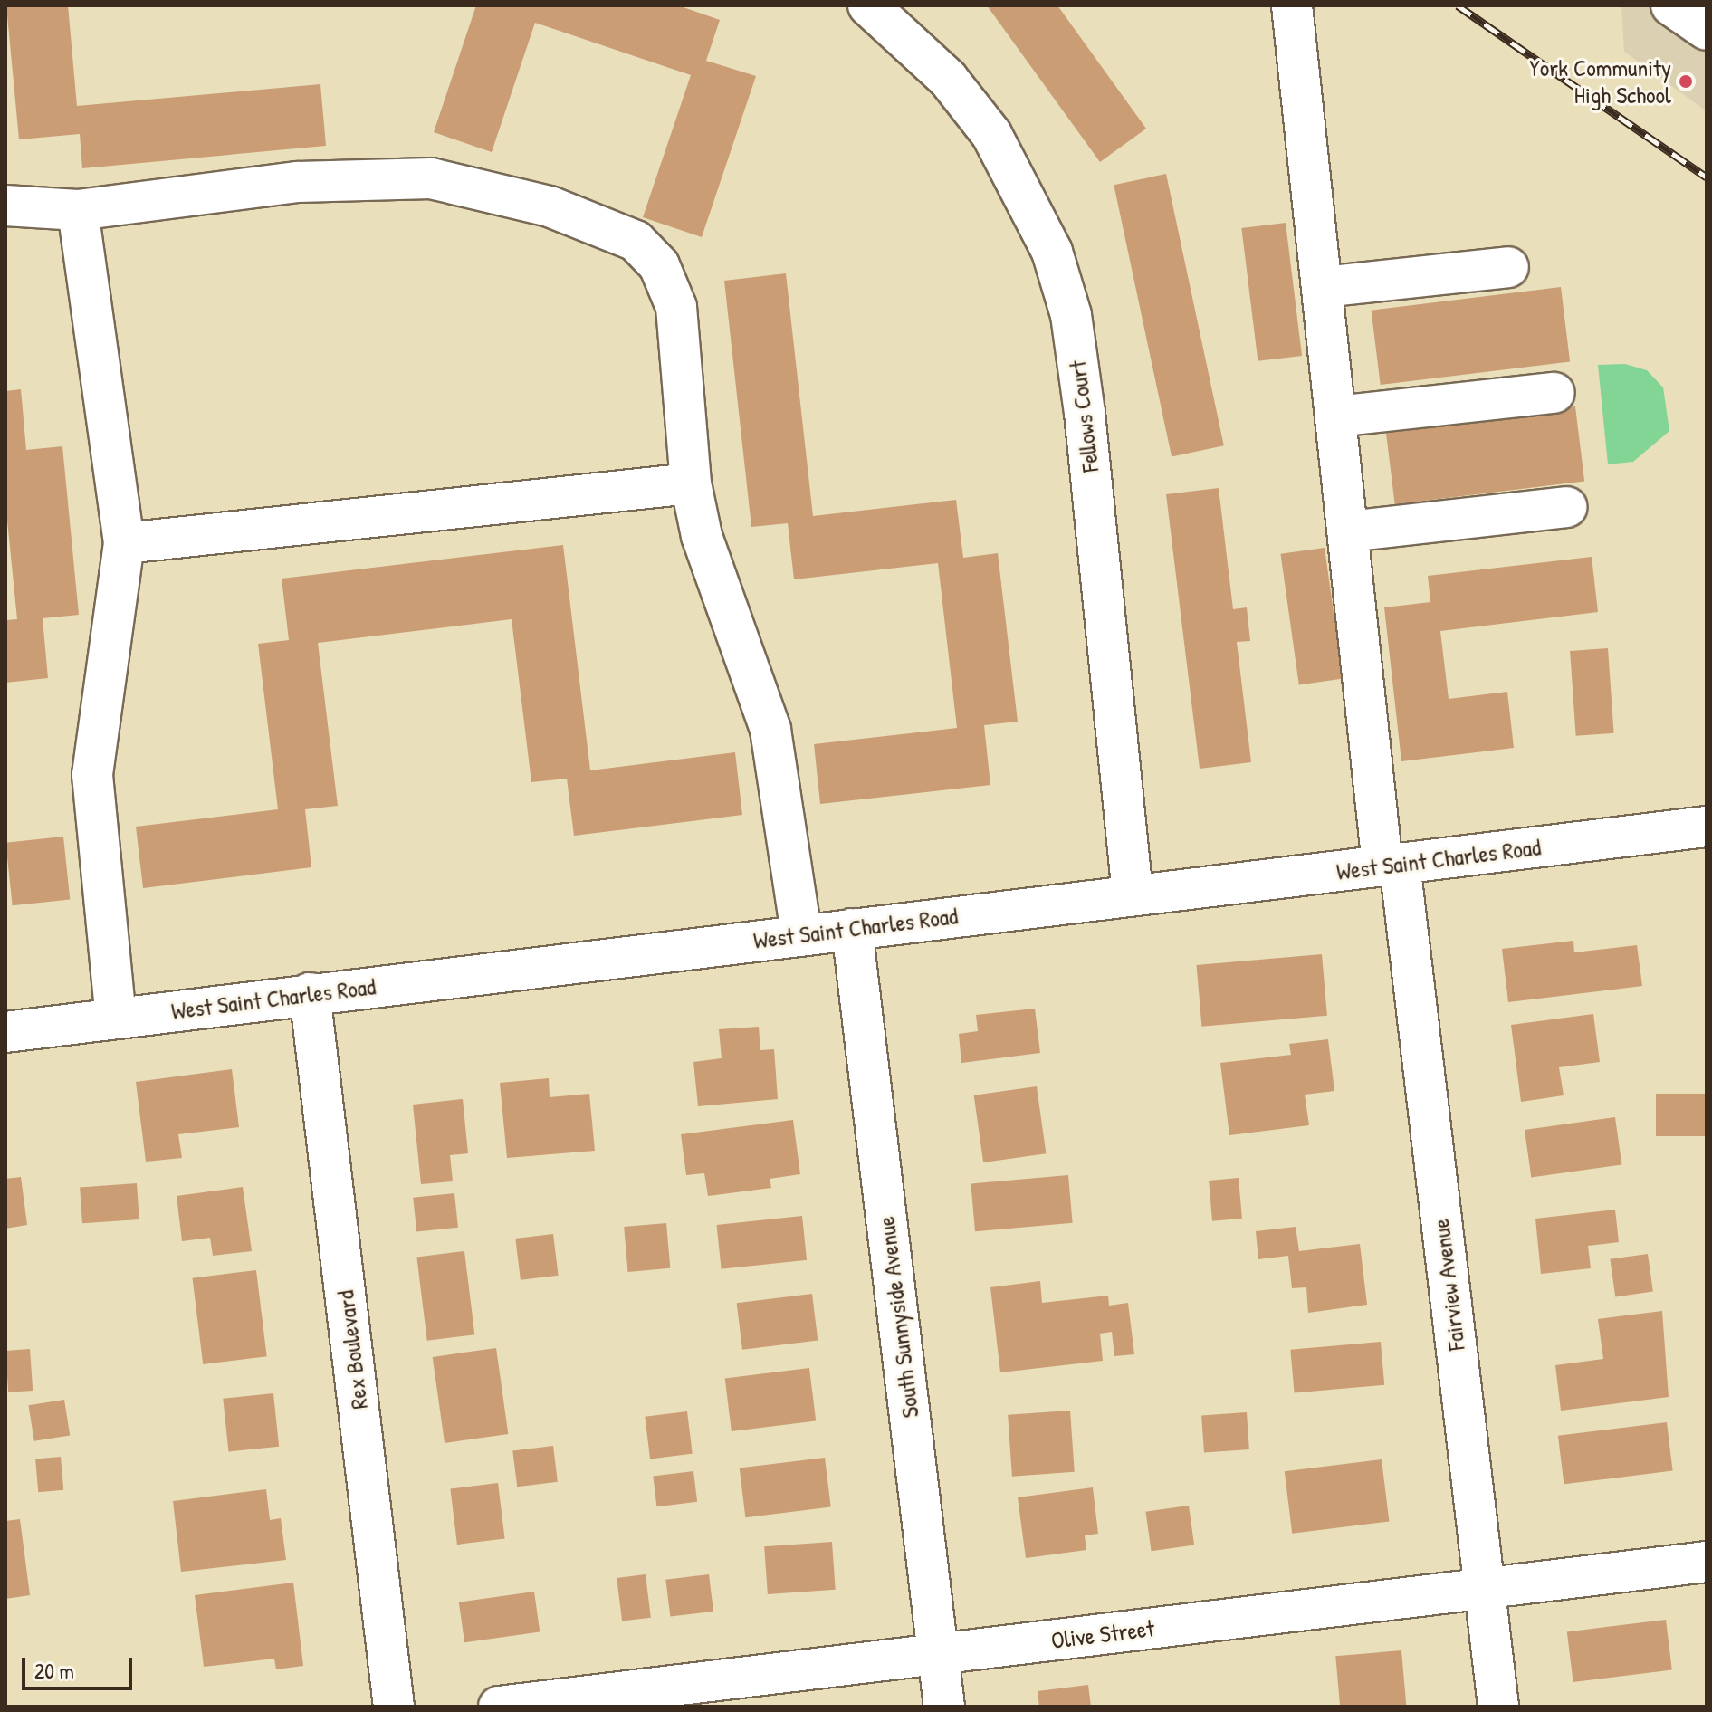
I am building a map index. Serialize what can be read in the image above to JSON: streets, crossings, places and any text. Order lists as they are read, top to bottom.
{
  "streets": {
    "street": [
      "Fellows Court",
      "West Saint Charles Road",
      "Fairview Avenue",
      "South Sunnyside Avenue",
      "Rex Boulevard",
      "Olive Street"
    ]
  },
  "crossings": [
    ["Fellows Court", "West Saint Charles Road"],
    ["West Saint Charles Road", "Fairview Avenue"],
    ["West Saint Charles Road", "South Sunnyside Avenue"],
    ["West Saint Charles Road", "Rex Boulevard"],
    ["Fairview Avenue", "Olive Street"],
    ["South Sunnyside Avenue", "Olive Street"]
  ],
  "places": ["York Community High School"],
  "scale_bar": "20 m"
}
